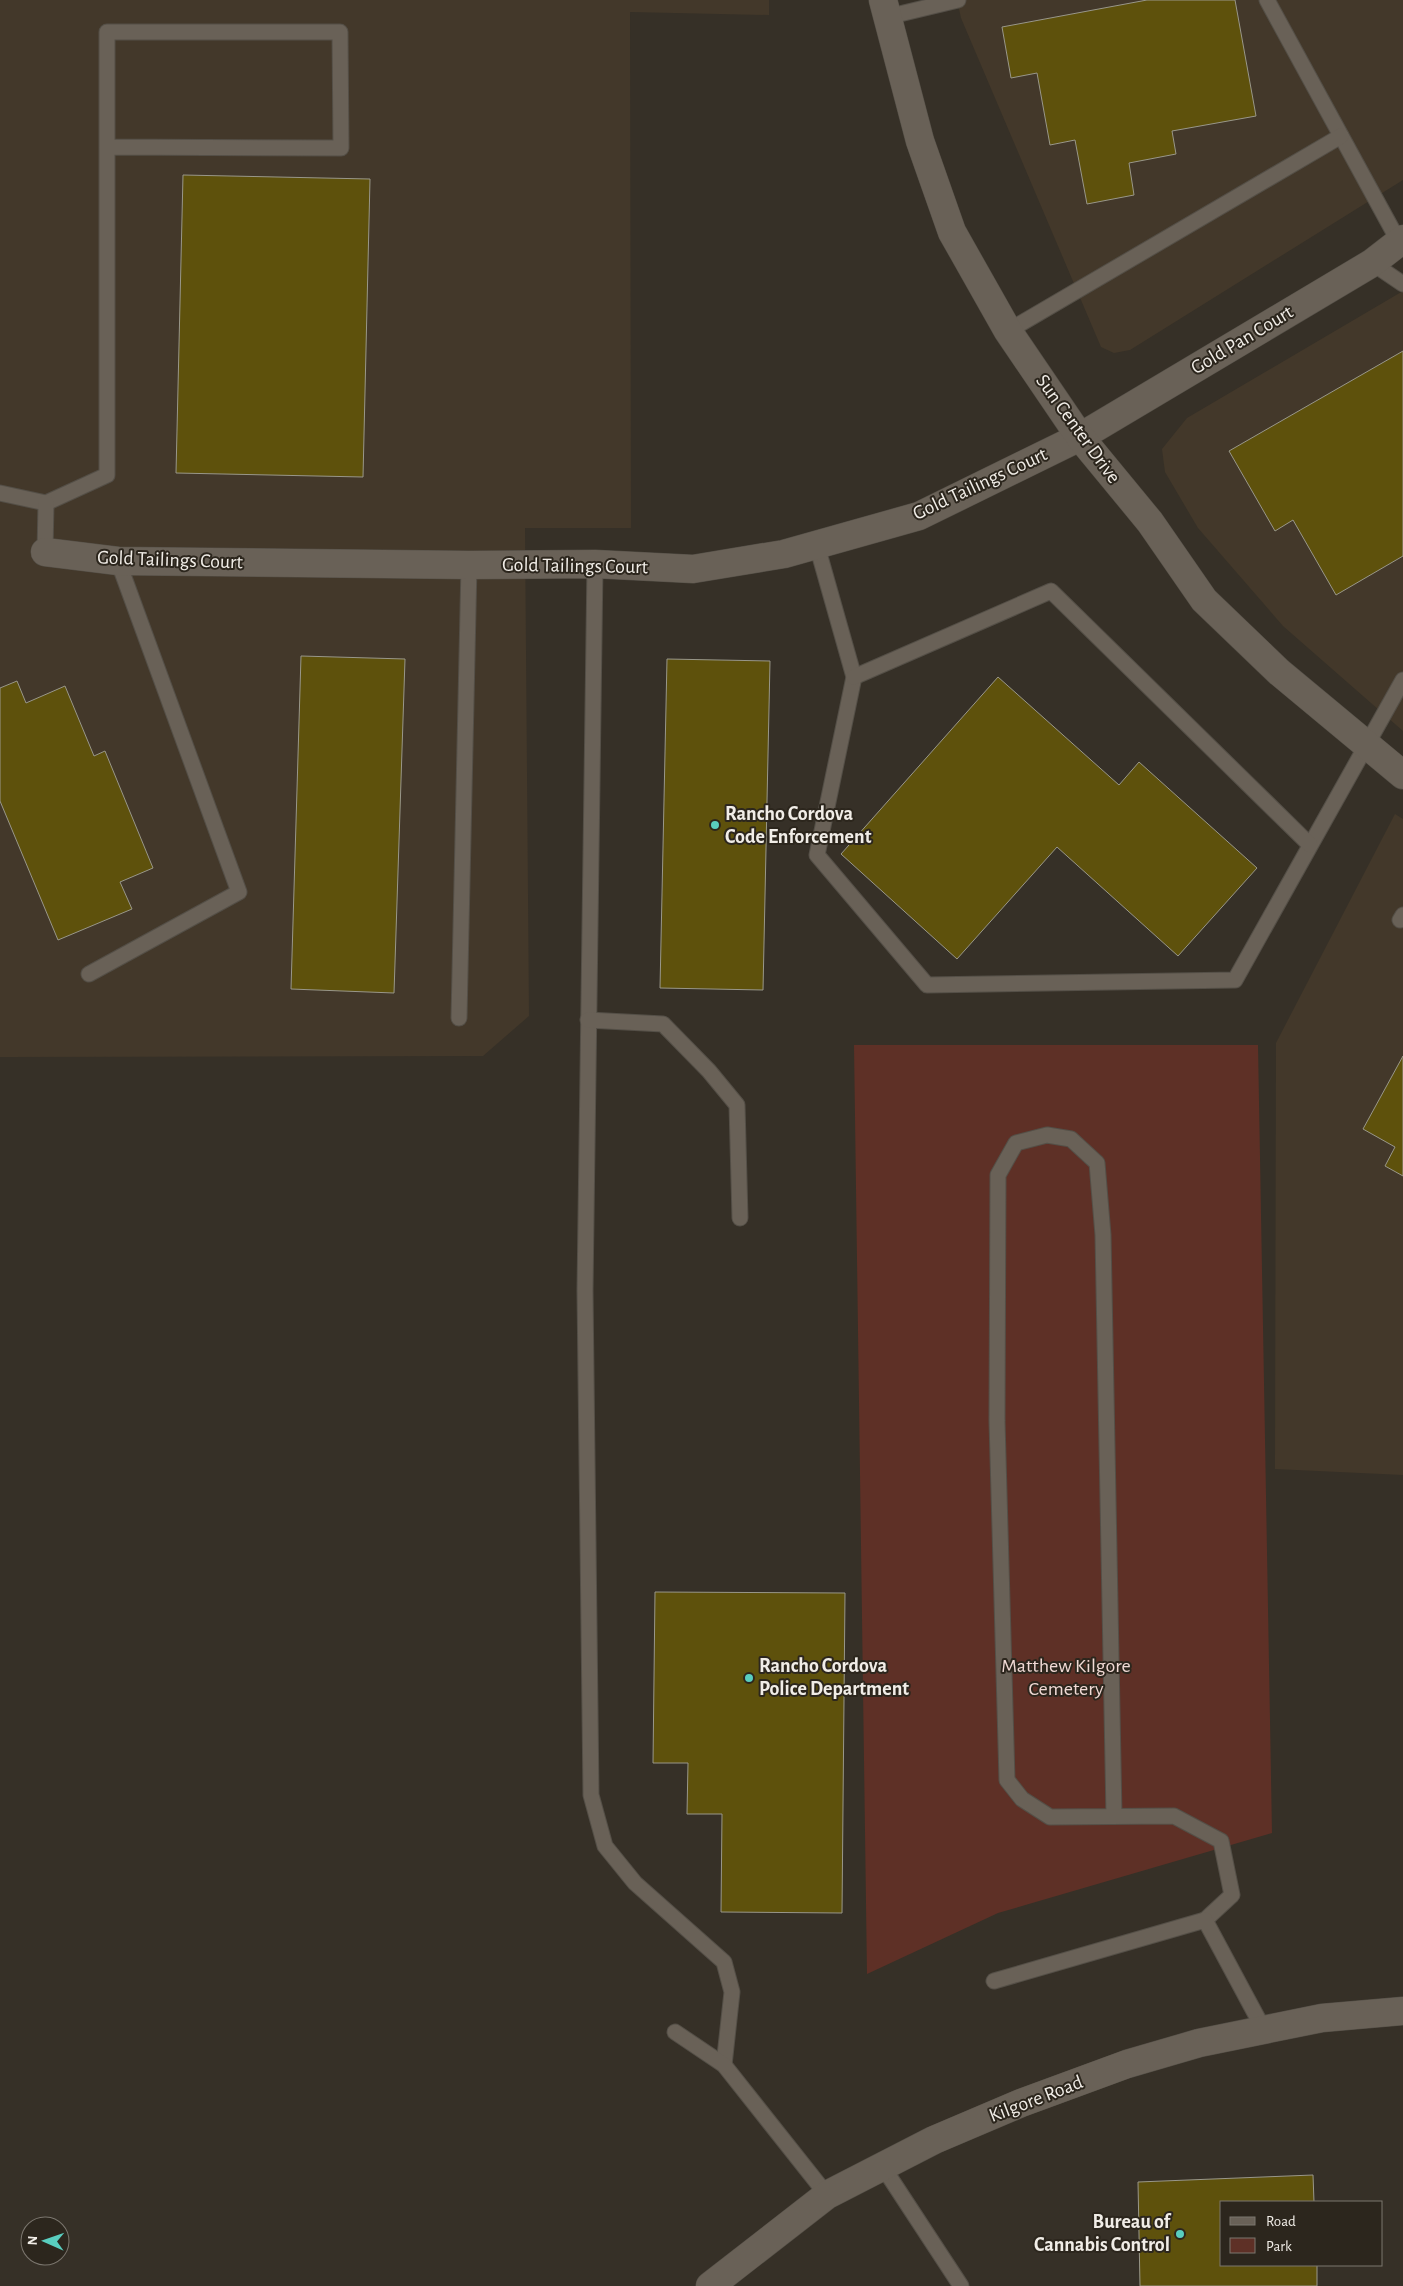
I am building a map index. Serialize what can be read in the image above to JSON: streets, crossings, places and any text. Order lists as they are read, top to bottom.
{
  "streets": {
    "street": [
      "Gold Pan Court",
      "Sun Center Drive",
      "Gold Tailings Court",
      "Kilgore Road"
    ]
  },
  "crossings": [
    ["Gold Pan Court", "Sun Center Drive"],
    ["Gold Pan Court", "Gold Tailings Court"],
    ["Sun Center Drive", "Gold Tailings Court"]
  ],
  "parks": ["Matthew Kilgore Cemetery"],
  "places": ["Rancho Cordova Code Enforcement", "Rancho Cordova Police Department", "Bureau of Cannabis Control"],
  "legend": ["Road", "Park"],
  "north": "left"
}
